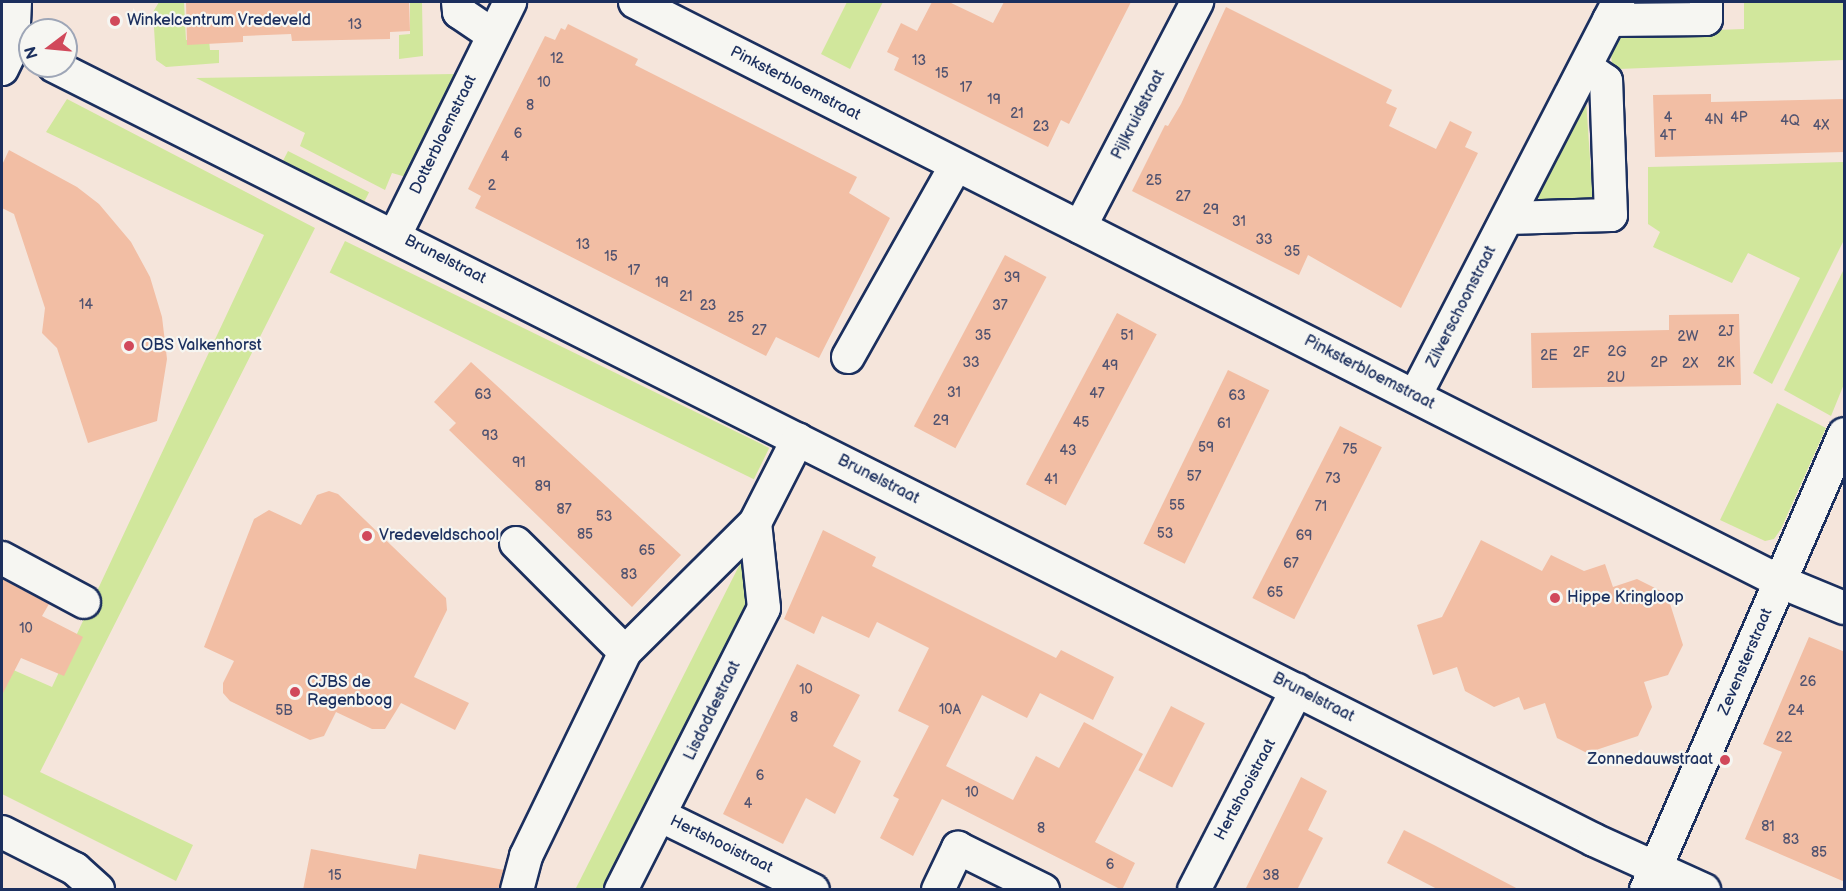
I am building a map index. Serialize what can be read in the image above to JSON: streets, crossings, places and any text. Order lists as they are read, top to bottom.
{
  "streets": {
    "street": [
      "Pinksterbloemstraat",
      "Pijlkruidstraat",
      "Dotterbloemstraat",
      "Brunelstraat",
      "Zilverschoonstraat",
      "Zevensterstraat",
      "Lisdoddestraat",
      "Hertshooistraat"
    ]
  },
  "crossings": [
    ["Pinksterbloemstraat", "Pijlkruidstraat"],
    ["Pinksterbloemstraat", "Zilverschoonstraat"],
    ["Pinksterbloemstraat", "Zevensterstraat"],
    ["Dotterbloemstraat", "Brunelstraat"],
    ["Brunelstraat", "Zevensterstraat"],
    ["Brunelstraat", "Hertshooistraat"],
    ["Lisdoddestraat", "Hertshooistraat"]
  ],
  "places": [
    "Winkelcentrum Vredeveld",
    "OBS Valkenhorst",
    "Vredeveldschool",
    "Hippe Kringloop",
    "CJBS de Regenboog",
    "Zonnedauwstraat"
  ],
  "house_numbers": [
    "13",
    "12",
    "13",
    "15",
    "10",
    "17",
    "19",
    "8",
    "21",
    "4",
    "4P",
    "4N",
    "4Q",
    "4X",
    "23",
    "6",
    "4T",
    "4",
    "25",
    "2",
    "27",
    "29",
    "31",
    "33",
    "13",
    "35",
    "15",
    "17",
    "39",
    "19",
    "21",
    "14",
    "23",
    "37",
    "25",
    "27",
    "2J",
    "35",
    "51",
    "2W",
    "2G",
    "2F",
    "2E",
    "33",
    "2P",
    "2K",
    "2X",
    "49",
    "2U",
    "31",
    "47",
    "63",
    "63",
    "29",
    "45",
    "61",
    "93",
    "59",
    "75",
    "43",
    "91",
    "57",
    "73",
    "41",
    "89",
    "55",
    "71",
    "87",
    "53",
    "53",
    "85",
    "69",
    "65",
    "67",
    "83",
    "65",
    "10",
    "26",
    "10",
    "10A",
    "5B",
    "24",
    "8",
    "22",
    "6",
    "10",
    "4",
    "81",
    "8",
    "83",
    "85",
    "6",
    "15",
    "38"
  ],
  "north": "left"
}
